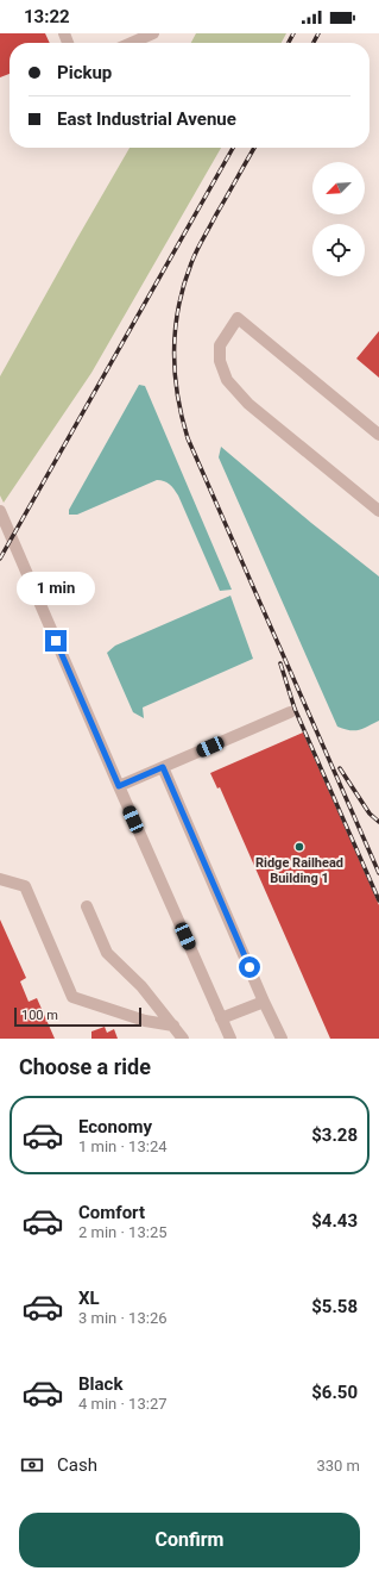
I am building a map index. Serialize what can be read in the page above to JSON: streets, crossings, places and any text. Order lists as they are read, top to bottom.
{
  "places": ["Ridge Railhead Building 1"],
  "scale_bar": "100 m",
  "north": "bottom left",
  "page": {
    "status": "13:22",
    "banner": ["Pickup", "East Industrial Avenue"],
    "bubble": "1 min",
    "scale": "100 m",
    "heading": "Choose a ride",
    "list": [
      {
        "name": "Economy",
        "note": "1 min · 13:24",
        "value": "$3.28"
      },
      {
        "name": "Comfort",
        "note": "2 min · 13:25",
        "value": "$4.43"
      },
      {
        "name": "XL",
        "note": "3 min · 13:26",
        "value": "$5.58"
      },
      {
        "name": "Black",
        "note": "4 min · 13:27",
        "value": "$6.50"
      }
    ],
    "pay": ["Cash", "330 m"],
    "buttons": "Confirm"
  }
}
